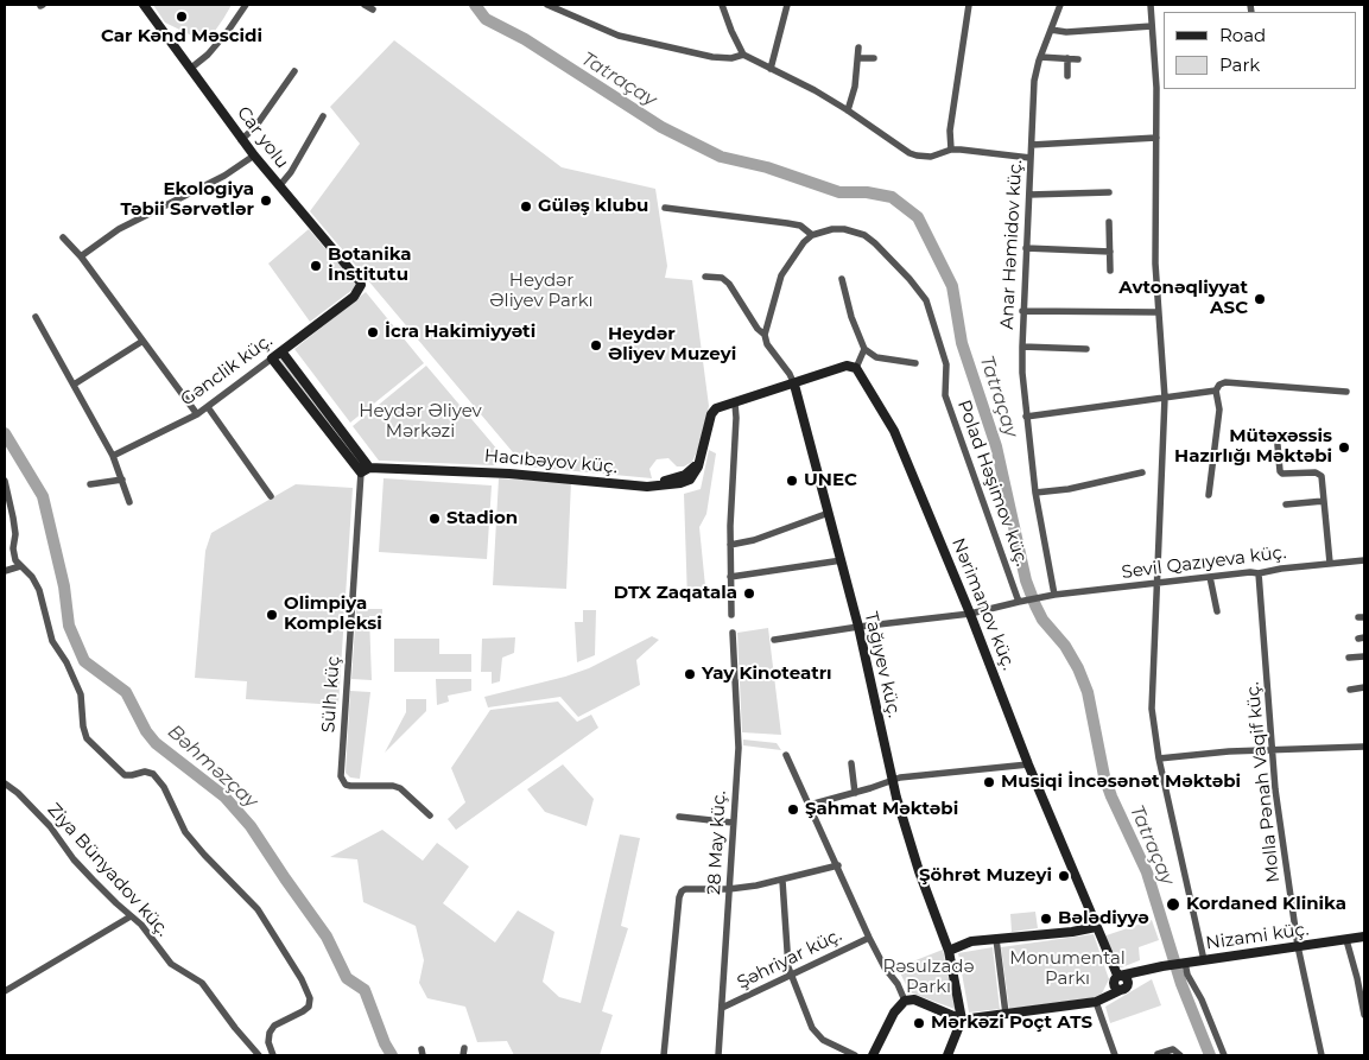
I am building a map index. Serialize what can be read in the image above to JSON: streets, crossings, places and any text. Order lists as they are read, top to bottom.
{
  "streets": {
    "street": [
      "Car yolu",
      "Anar Həmidov küç.",
      "Gənclik küç.",
      "Hacıbəyov küç.",
      "Polad Həşimov küç.",
      "Sevil Qazıyeva küç.",
      "Nərimanov küç.",
      "Tağıyev küç.",
      "Sülh küç",
      "Molla Pənah Vaqif küç.",
      "28 May küç.",
      "Ziya Bünyadov küç.",
      "Nizami küç.",
      "Şəhriyar küç."
    ]
  },
  "crossings": [
    ["Car yolu", "Gənclik küç."],
    ["Anar Həmidov küç.", "Sevil Qazıyeva küç."],
    ["Polad Həşimov küç.", "Sevil Qazıyeva küç."],
    ["Sevil Qazıyeva küç.", "Molla Pənah Vaqif küç."],
    ["Nərimanov küç.", "Nizami küç."],
    ["Molla Pənah Vaqif küç.", "Nizami küç."],
    ["28 May küç.", "Şəhriyar küç."]
  ],
  "water": ["Tatraçay", "Bəhməzçay"],
  "parks": [
    "Heydər Əliyev Parkı",
    "Heydər Əliyev Mərkəzi",
    "Monumental Parkı",
    "Rəsulzadə Parkı"
  ],
  "places": [
    "Car Kənd Məscidi",
    "Ekologiya Təbii Sərvətlər",
    "Güləş klubu",
    "Botanika İnstitutu",
    "Avtonəqliyyat ASC",
    "İcra Hakimiyyəti",
    "Heydər Əliyev Muzeyi",
    "Mütəxəssis Hazırlığı Məktəbi",
    "UNEC",
    "Stadion",
    "DTX Zaqatala",
    "Olimpiya Kompleksi",
    "Yay Kinoteatrı",
    "Musiqi İncəsənət Məktəbi",
    "Şahmat Məktəbi",
    "Şöhrət Muzeyi",
    "Kordaned Klinika",
    "Bələdiyyə",
    "Mərkəzi Poçt ATS"
  ],
  "legend": ["Road", "Park"]
}
